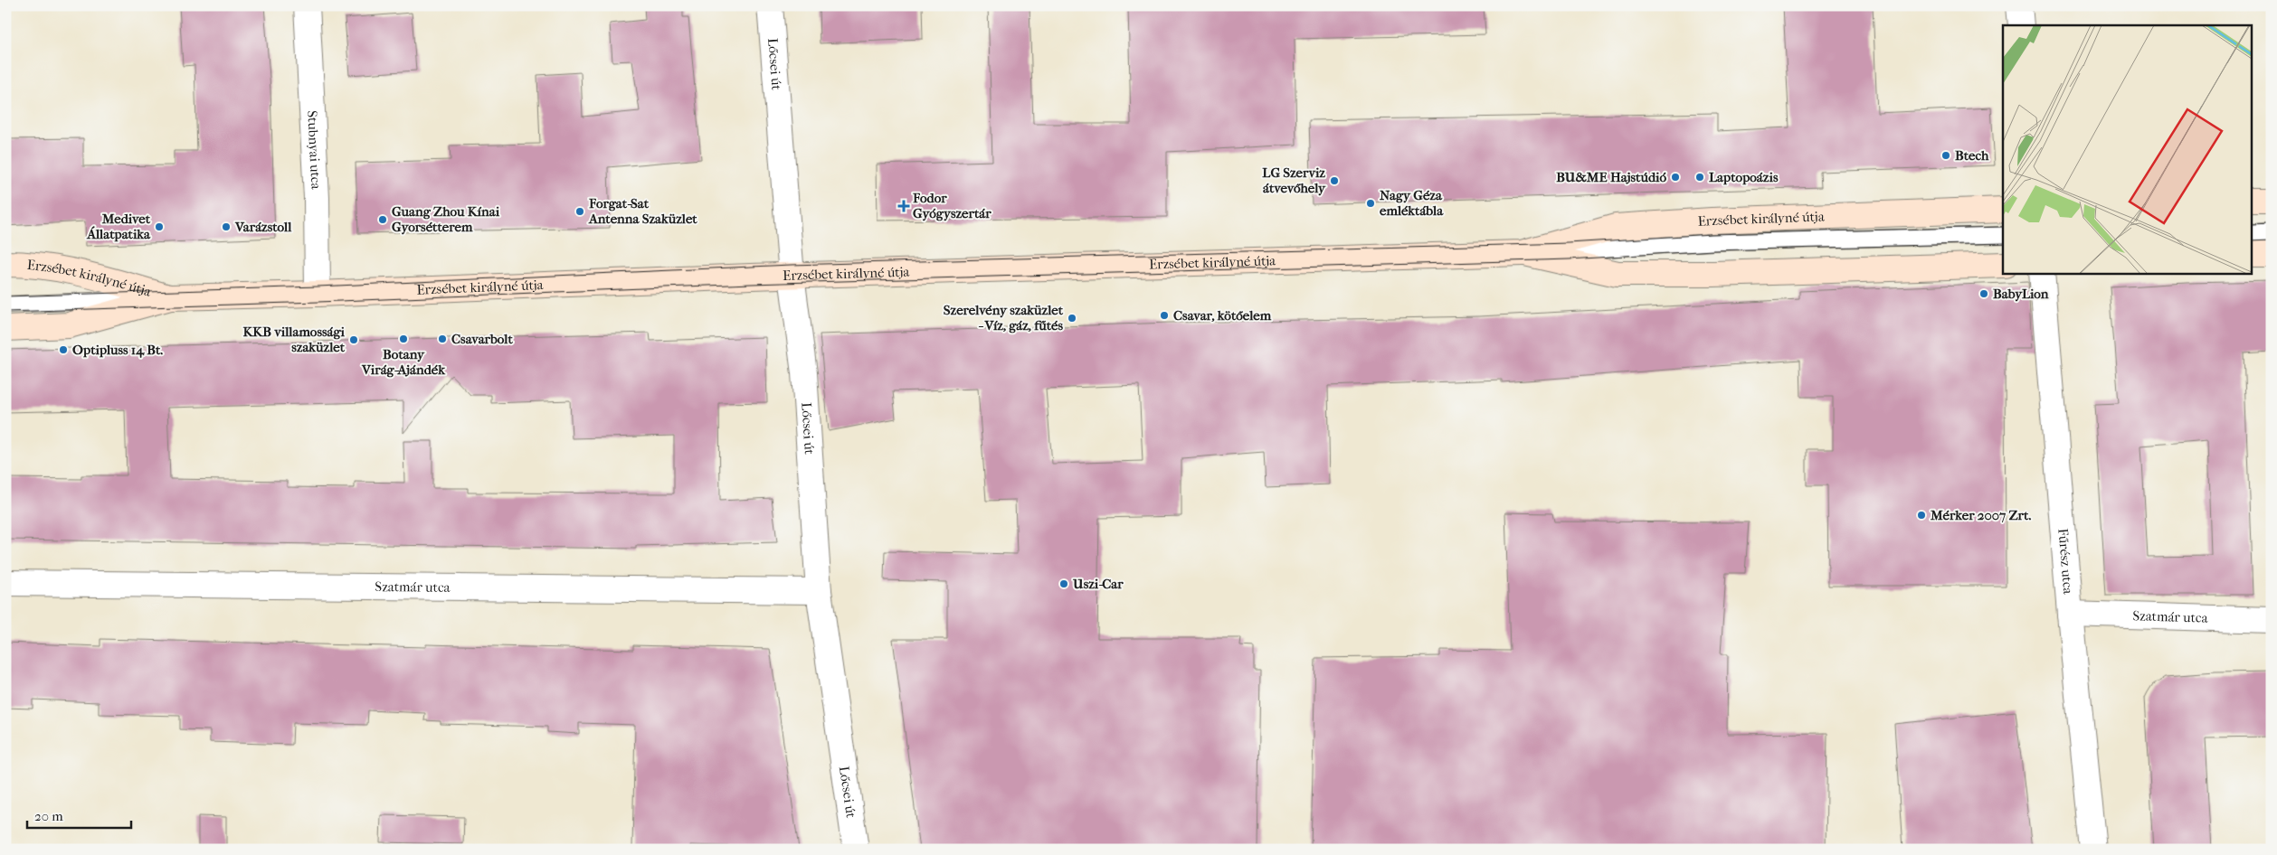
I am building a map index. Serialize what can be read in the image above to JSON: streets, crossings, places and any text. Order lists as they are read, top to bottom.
{
  "streets": {
    "street": [
      "Lőcsei út",
      "Stubnyai utca",
      "Erzsébet királyné útja",
      "Fűrész utca",
      "Szatmár utca"
    ]
  },
  "crossings": [
    ["Lőcsei út", "Erzsébet királyné útja"],
    ["Lőcsei út", "Szatmár utca"],
    ["Stubnyai utca", "Erzsébet királyné útja"],
    ["Fűrész utca", "Szatmár utca"]
  ],
  "places": {
    "other": [
      "Btech",
      "BU&ME Hajstúdió",
      "Laptopoázis",
      "LG Szerviz átvevőhely",
      "Nagy Géza emléktábla",
      "Forgat-Sat Antenna Szaküzlet",
      "Guang Zhou Kínai Gyorsétterem",
      "Medivet Állatpatika",
      "Varázstoll",
      "BabyLion",
      "Csavar, kötőelem",
      "Szerelvény szaküzlet - Víz, gáz, fűtés",
      "Botany Virág-Ajándék",
      "Csavarbolt",
      "KKB villamossági szaküzlet",
      "Optipluss 14 Bt.",
      "Mérker 2007 Zrt.",
      "Uszi-Car"
    ],
    "health": ["Fodor Gyógyszertár"]
  },
  "scale_bar": "20 m"
}
